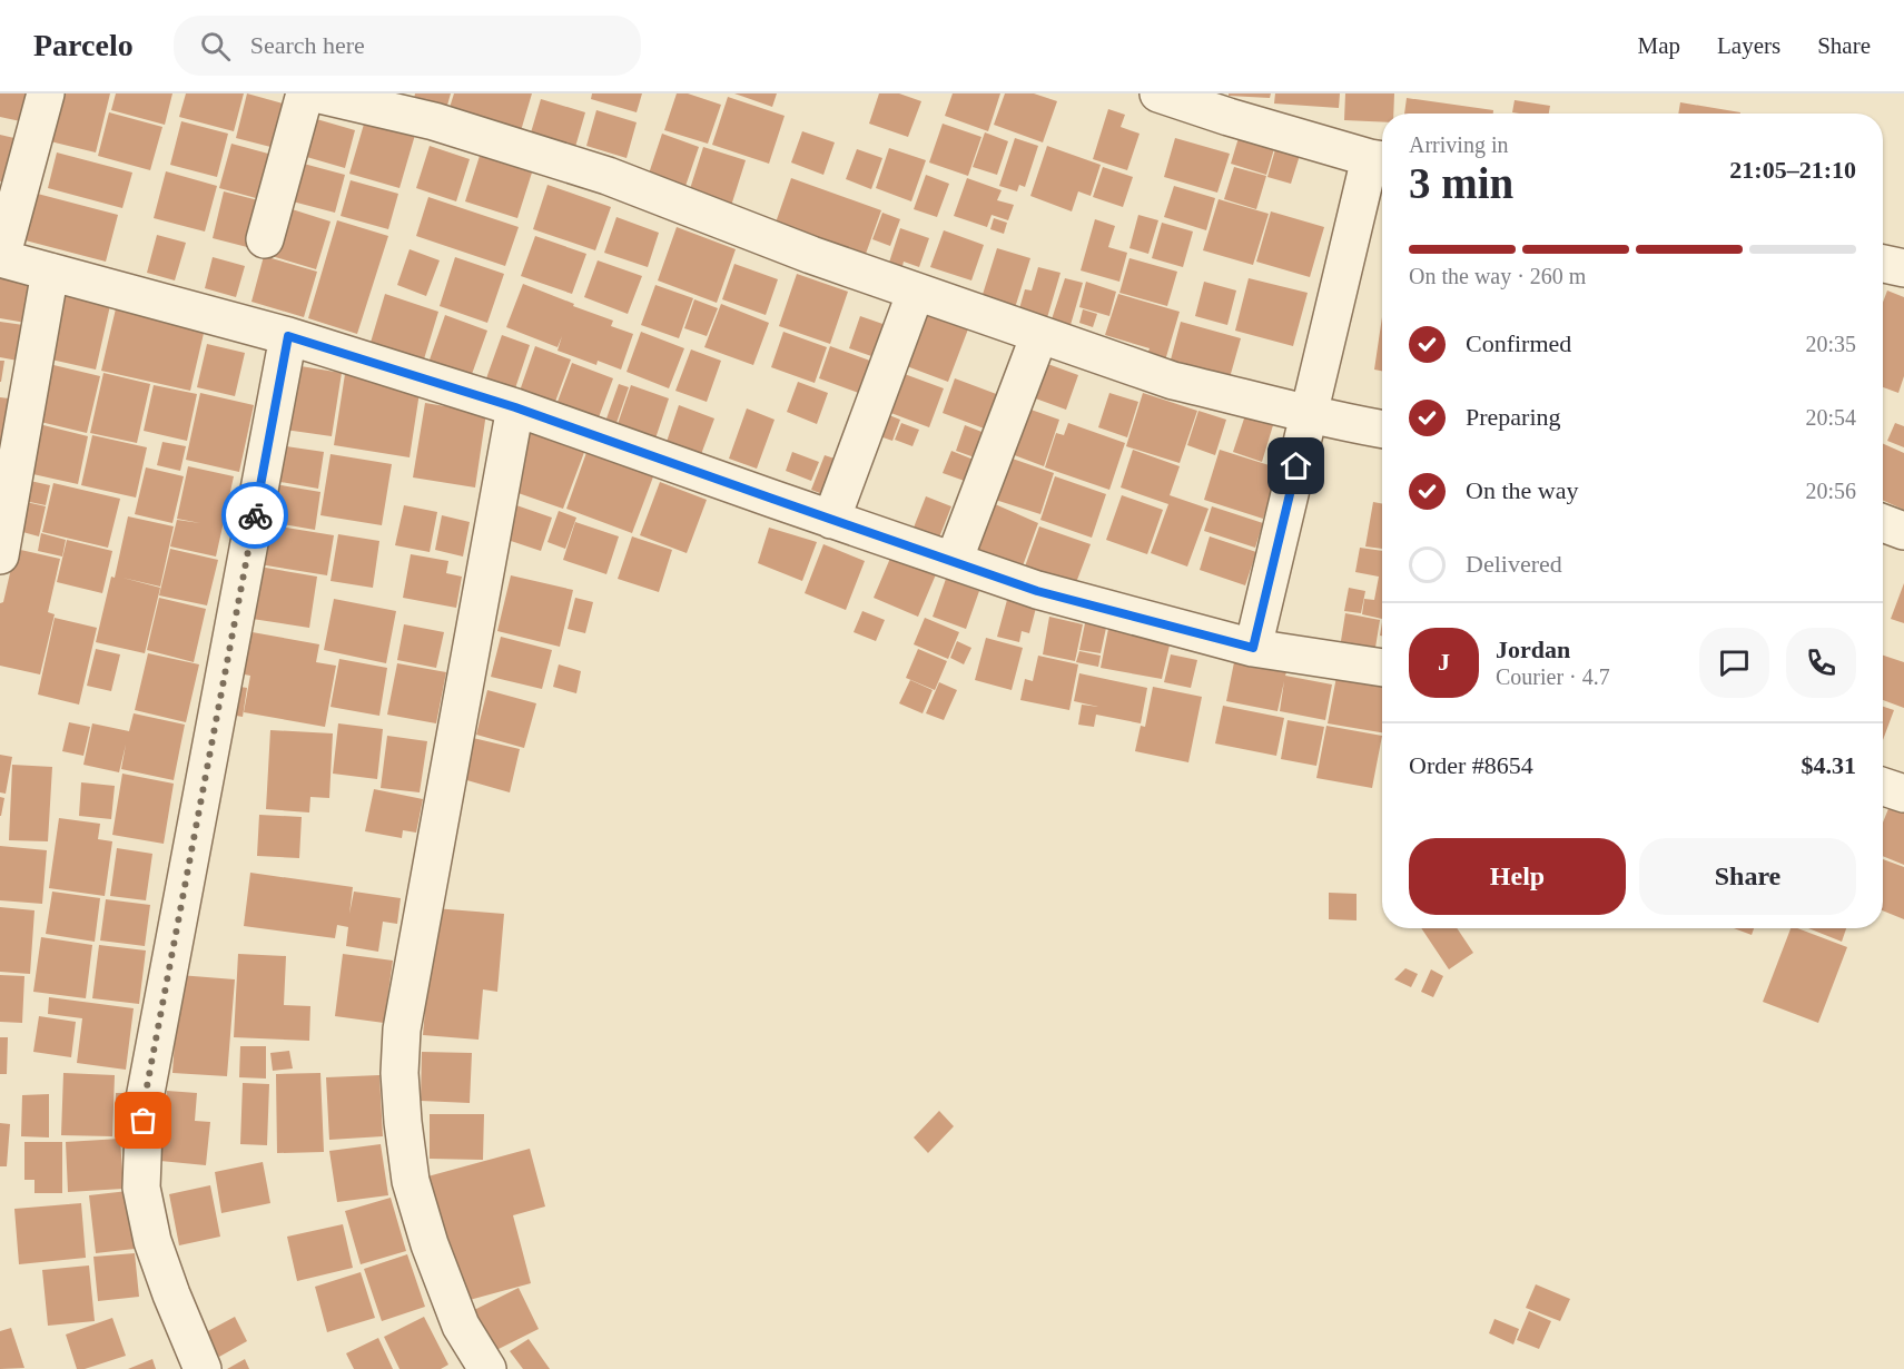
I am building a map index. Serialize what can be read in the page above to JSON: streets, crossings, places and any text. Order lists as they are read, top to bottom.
{
  "page": {
    "header": "Parcelo",
    "search": "Search here",
    "nav": ["Map", "Layers", "Share"],
    "heading": ["3 min", "Arriving in", "21:05–21:10"],
    "panel": [
      "Jordan",
      "Courier · 4.7",
      "Order #8654",
      "$4.31"
    ],
    "bar": "On the way · 260 m",
    "list": [
      ["Confirmed", "20:35"],
      ["Preparing", "20:54"],
      ["On the way", "20:56"],
      "Delivered"
    ],
    "round": "J",
    "buttons": ["Help", "Share"]
  }
}
